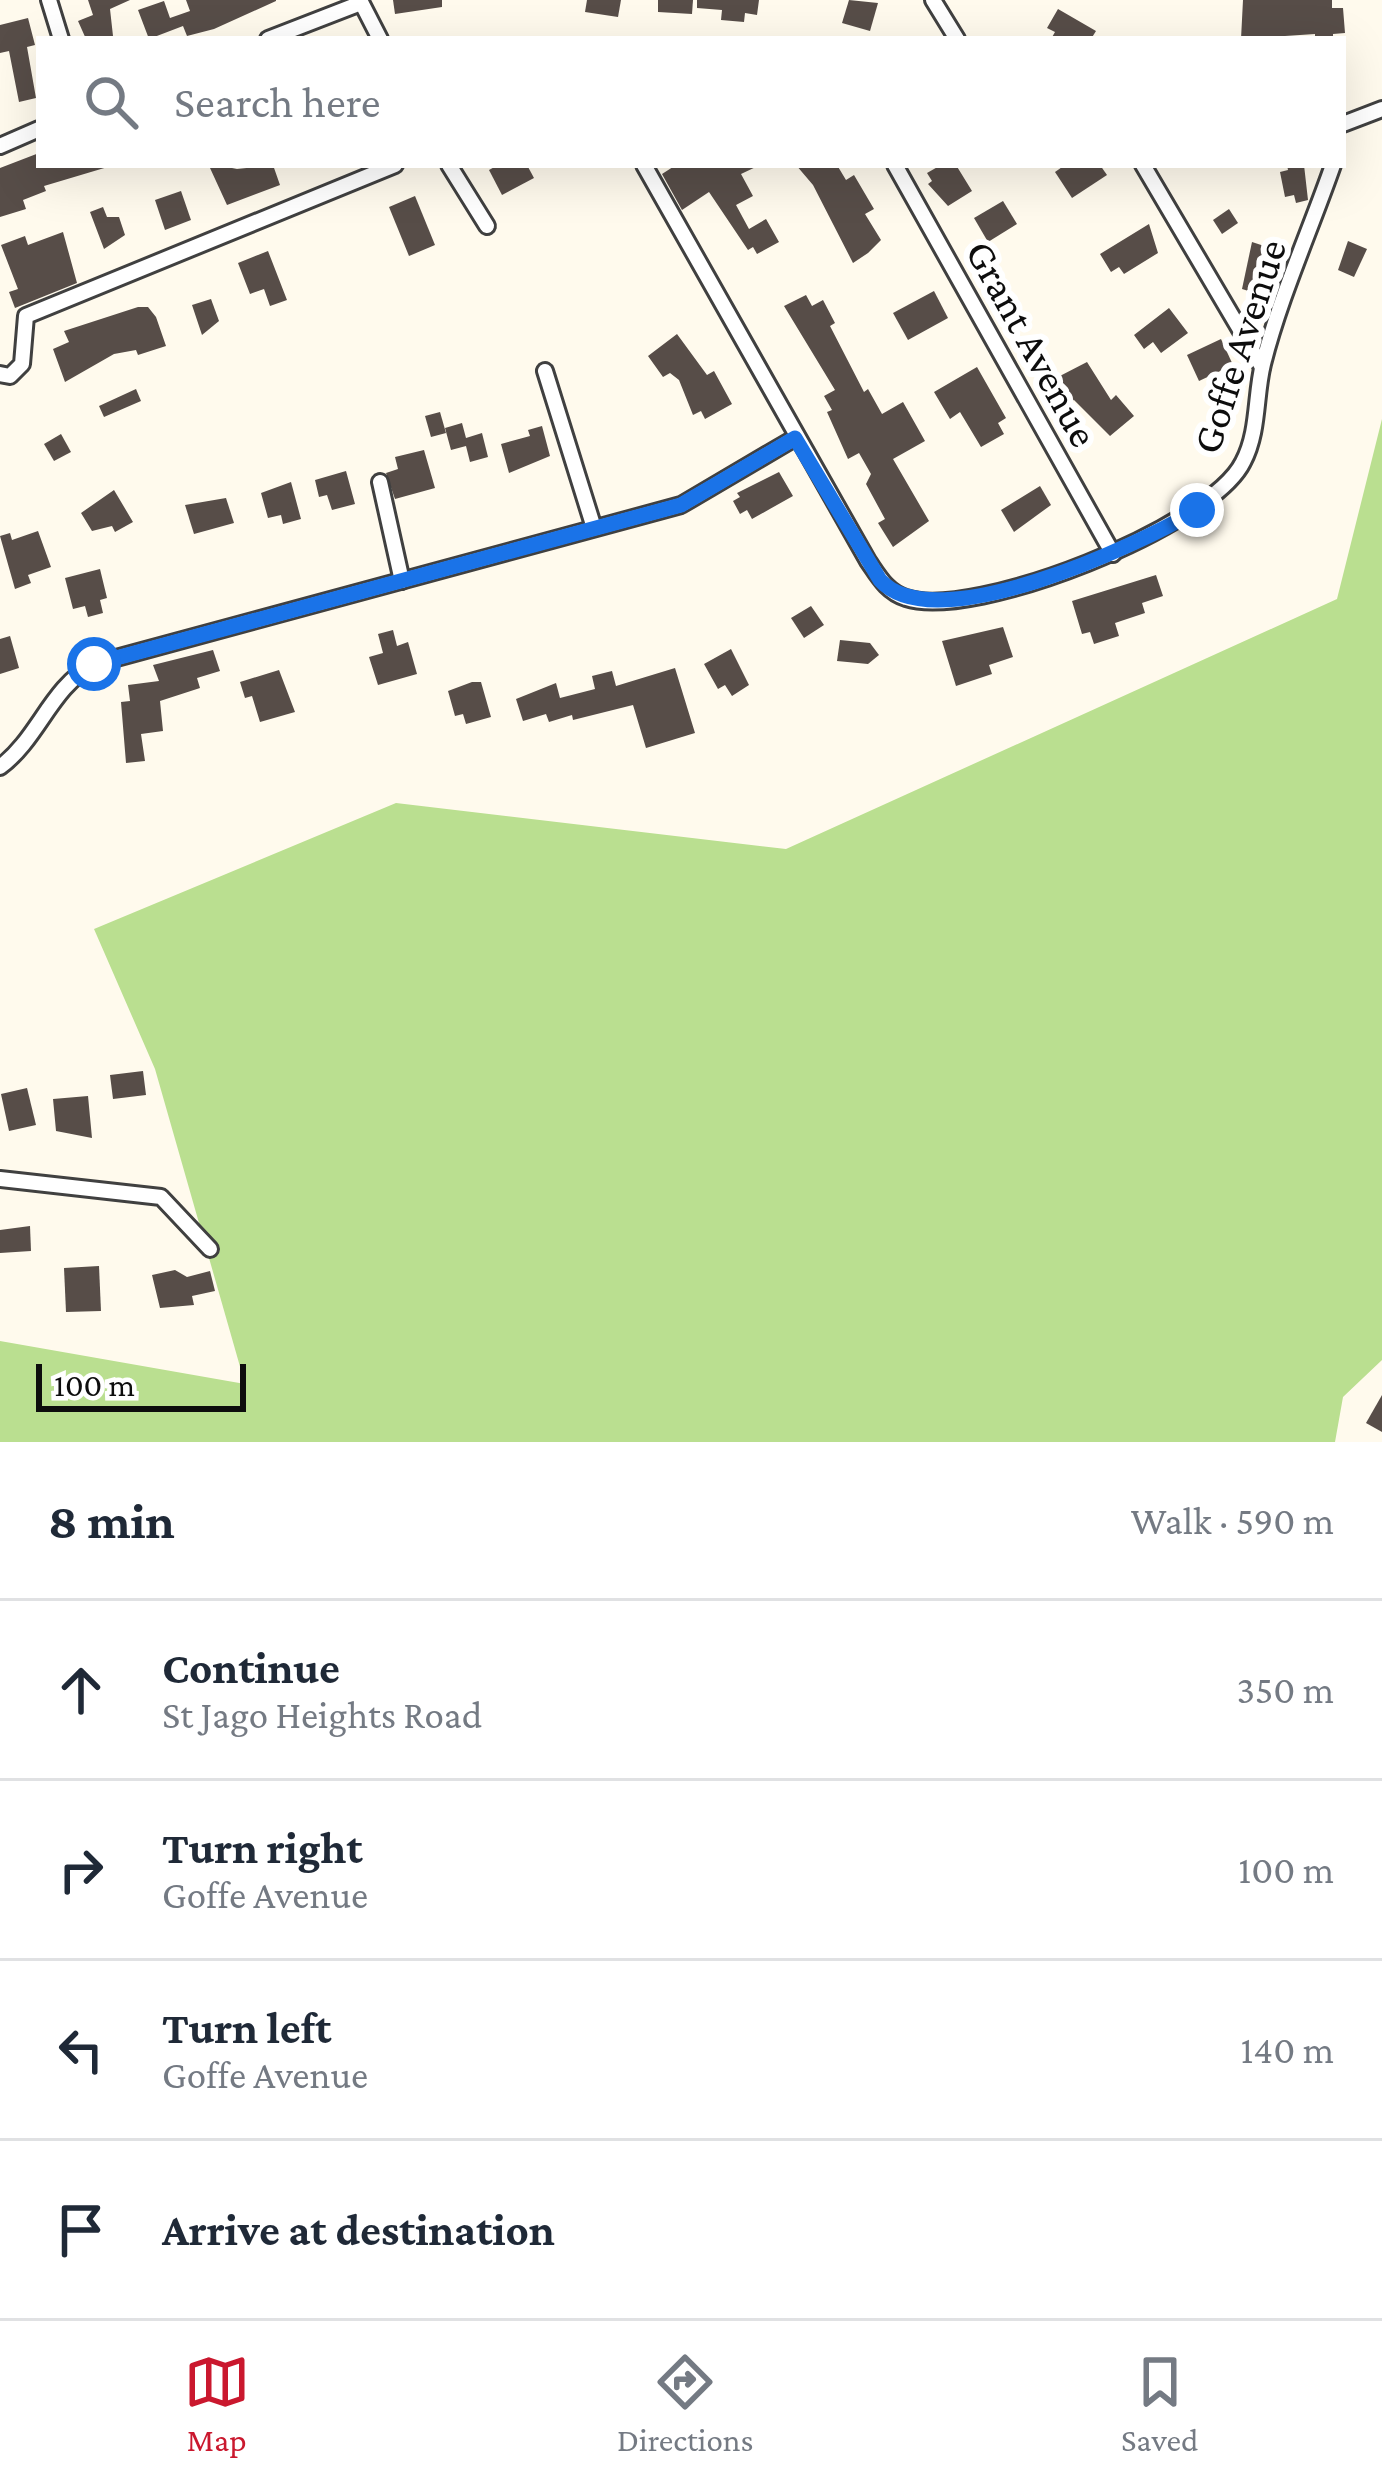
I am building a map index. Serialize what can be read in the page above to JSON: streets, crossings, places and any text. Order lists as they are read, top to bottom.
{
  "streets": {
    "street": ["Grant Avenue", "Goffe Avenue"]
  },
  "crossings": [
    ["Grant Avenue", "Goffe Avenue"]
  ],
  "scale_bar": "100 m",
  "page": {
    "search": "Search here",
    "scale": "100 m",
    "heading": ["8 min", "Walk · 590 m"],
    "list": [
      ["Continue", "St Jago Heights Road", "350 m"],
      ["Turn right", "Goffe Avenue", "100 m"],
      ["Turn left", "Goffe Avenue", "140 m"],
      "Arrive at destination"
    ],
    "nav": ["Map", "Directions", "Saved"]
  }
}
